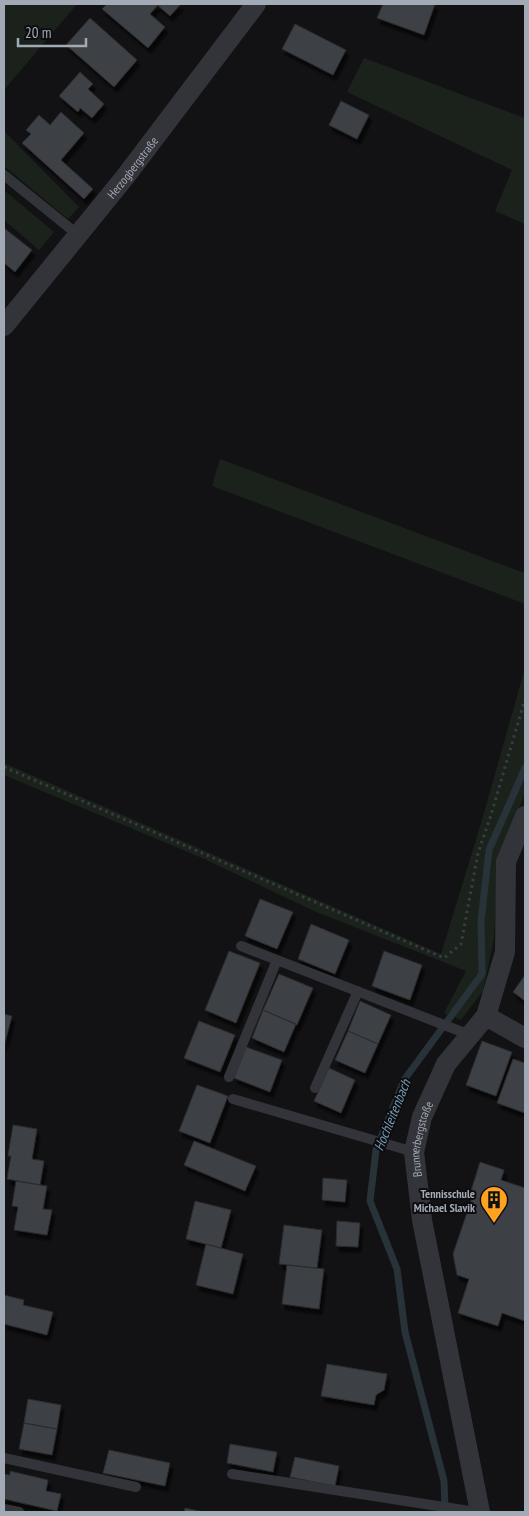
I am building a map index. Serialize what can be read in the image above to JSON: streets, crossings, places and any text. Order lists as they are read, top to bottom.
{
  "streets": {
    "street": ["Herzogbergstraße", "Brunnerbergstraße"]
  },
  "water": ["Hochleitenbach"],
  "places": {
    "building": ["Tennisschule Michael Slavik"]
  },
  "scale_bar": "20 m"
}
